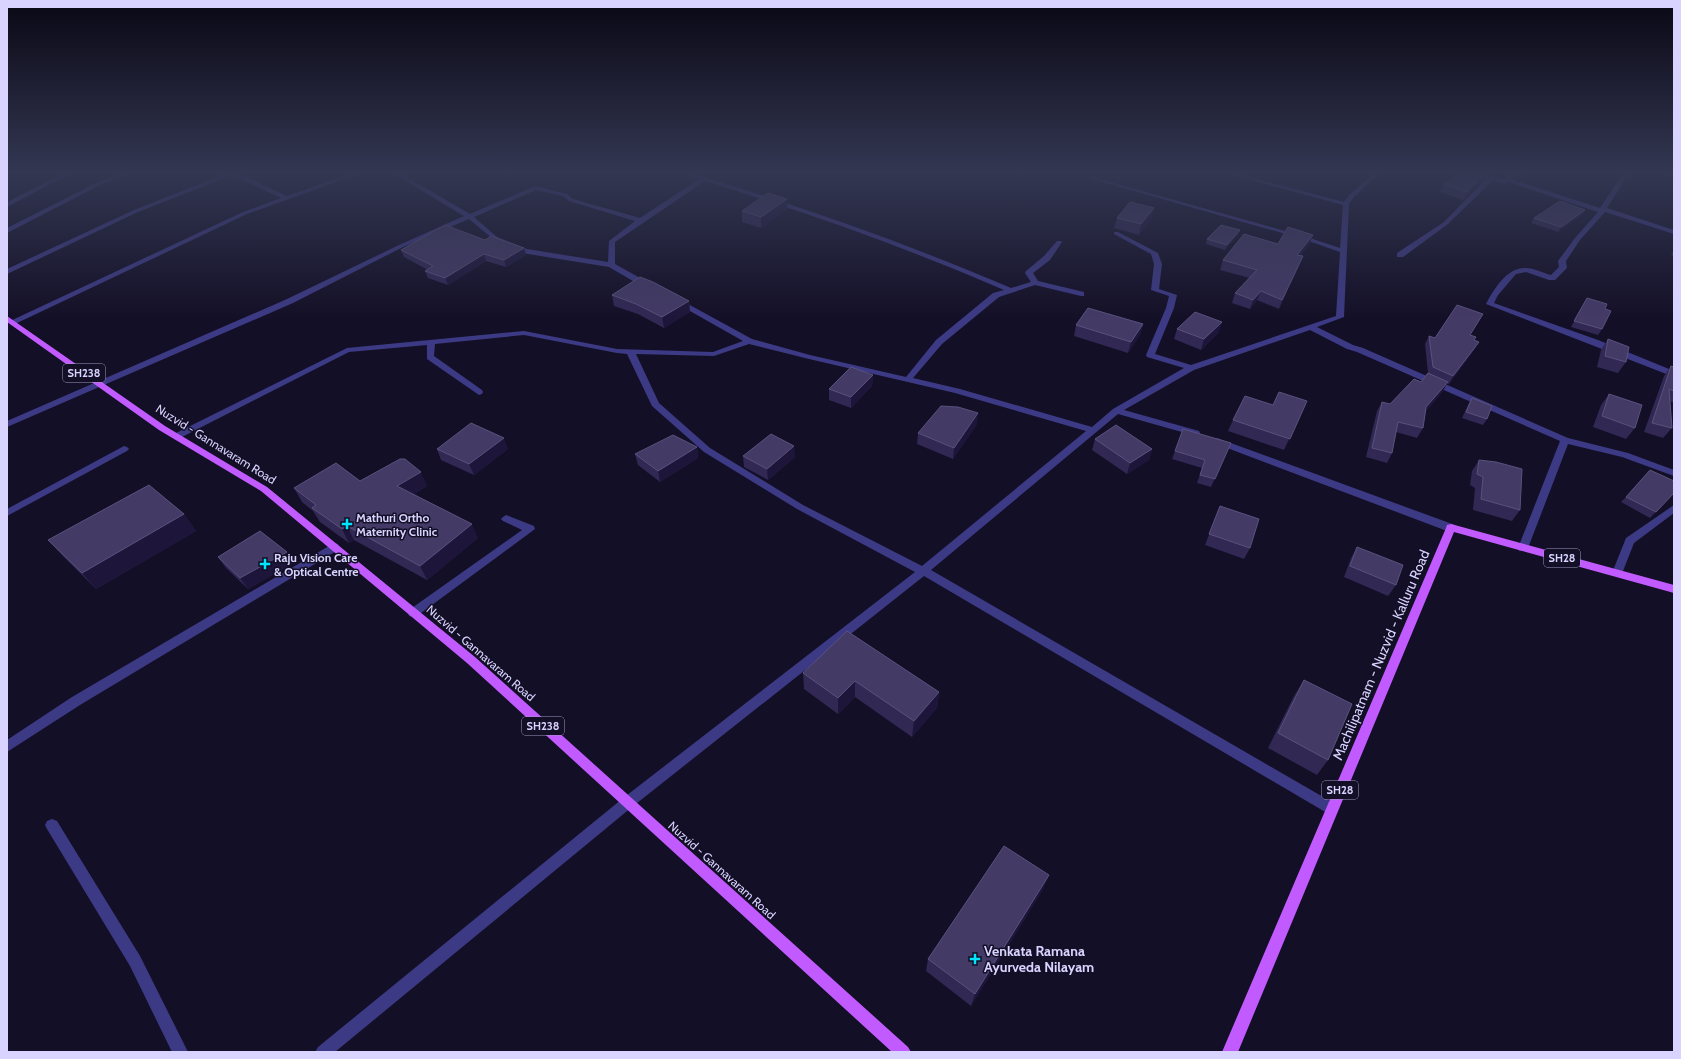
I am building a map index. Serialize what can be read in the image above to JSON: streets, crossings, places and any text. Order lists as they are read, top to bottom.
{
  "streets": {
    "main road": [
      "SH238",
      "Nuzvid - Gannavaram Road",
      "SH28",
      "Machilipatnam - Nuzvid - Kalluru Road"
    ]
  },
  "crossings": [
    ["SH28", "Machilipatnam - Nuzvid - Kalluru Road"]
  ],
  "places": {
    "health": ["Mathuri Ortho Maternity Clinic", "Raju Vision Care & Optical Centre", "Venkata Ramana Ayurveda Nilayam"]
  }
}
